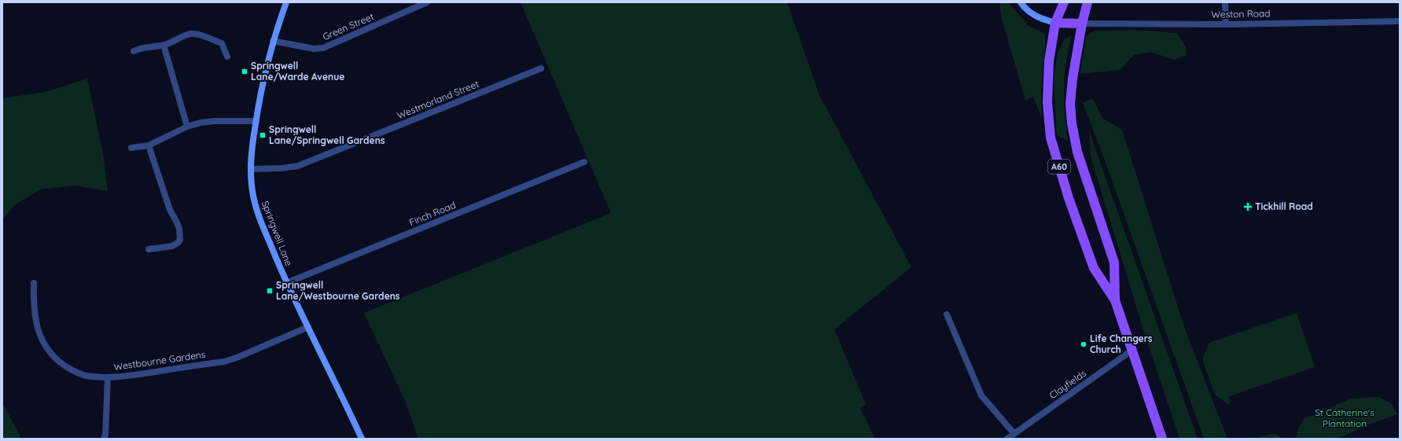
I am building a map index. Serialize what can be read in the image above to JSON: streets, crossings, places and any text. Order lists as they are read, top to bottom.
{
  "streets": {
    "main road": ["A60"],
    "street": [
      "Weston Road",
      "Green Street",
      "Westmorland Street",
      "Finch Road",
      "Springwell Lane",
      "Westbourne Gardens",
      "Clayfields"
    ]
  },
  "crossings": [
    ["Weston Road", "A60"],
    ["Green Street", "Springwell Lane"],
    ["Westmorland Street", "Springwell Lane"],
    ["A60", "Clayfields"],
    ["Finch Road", "Springwell Lane"],
    ["Springwell Lane", "Westbourne Gardens"]
  ],
  "parks": ["St Catherine's Plantation"],
  "places": {
    "transit": ["Springwell Lane/Warde Avenue", "Springwell Lane/Springwell Gardens", "Springwell Lane/Westbourne Gardens"],
    "health": ["Tickhill Road"],
    "other": ["Life Changers Church"]
  }
}
